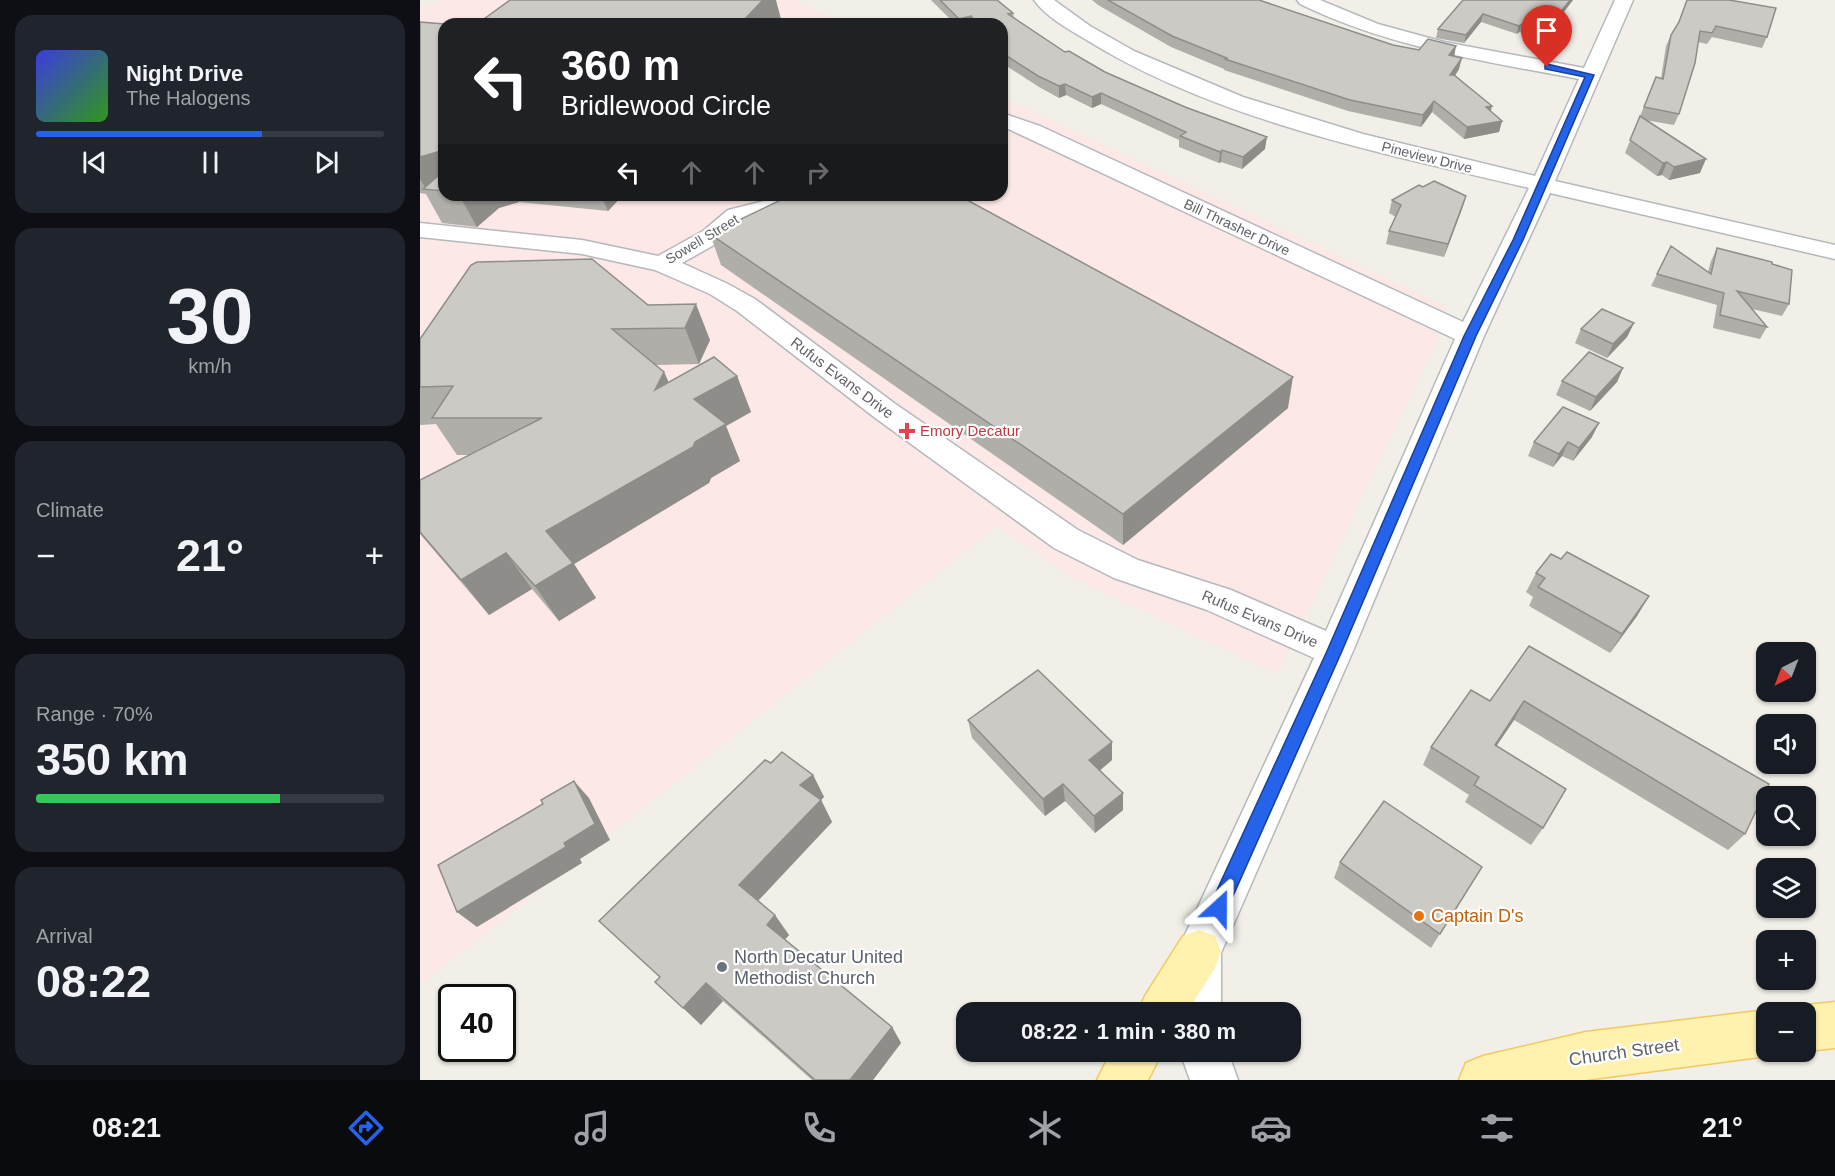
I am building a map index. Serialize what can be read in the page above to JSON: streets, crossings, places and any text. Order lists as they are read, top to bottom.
{
  "streets": {
    "main road": ["Church Street"],
    "street": [
      "Pineview Drive",
      "Bill Thrasher Drive",
      "Sowell Street",
      "Rufus Evans Drive"
    ]
  },
  "crossings": [
    ["Sowell Street", "Rufus Evans Drive"]
  ],
  "places": {
    "health": ["Emory Decatur"],
    "other": ["Captain D's", "North Decatur United Methodist Church"]
  },
  "north": "bottom left",
  "page": {
    "turn": ["360 m", "Bridlewood Circle"],
    "song": ["Night Drive", "The Halogens"],
    "tile": [
      ["30", "km/h"],
      "Climate",
      ["Range · 70%", "350 km"],
      ["Arrival", "08:22"]
    ],
    "heat": ["−", "21°", "+"],
    "map_buttons": ["+", "−"],
    "limit": "40",
    "trip": "08:22 · 1 min · 380 m",
    "tabs": ["08:21", "21°"]
  }
}
